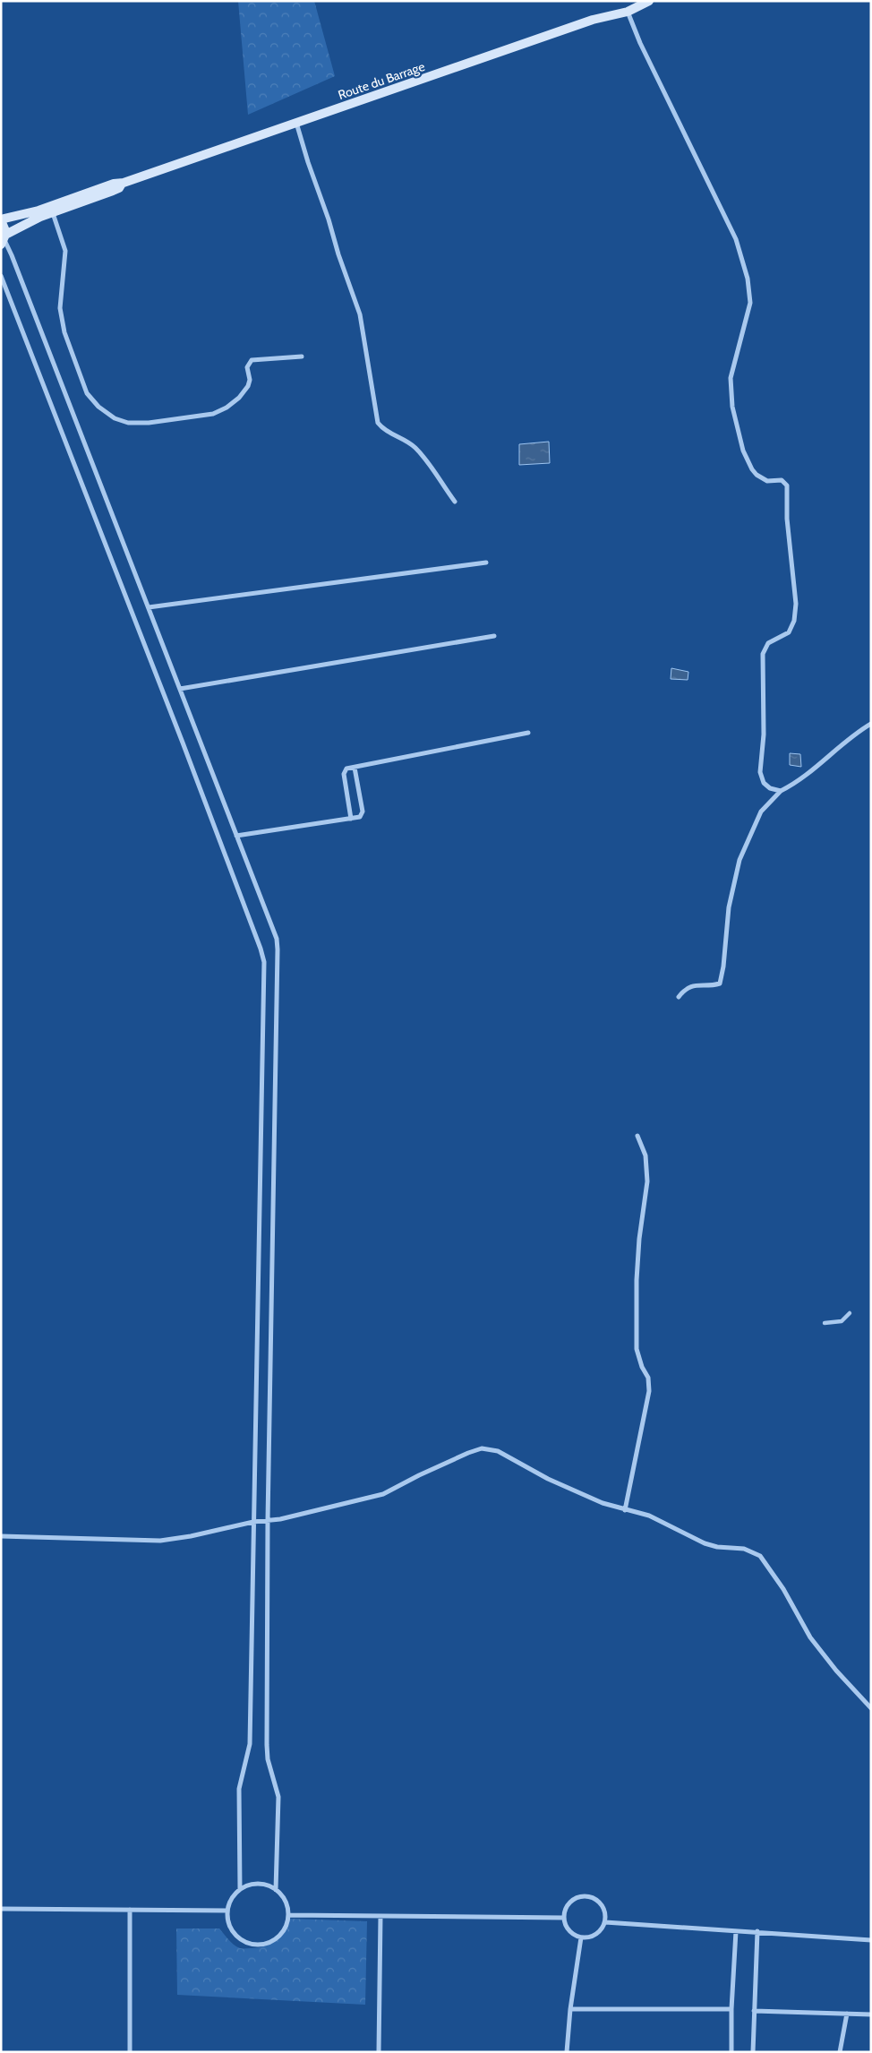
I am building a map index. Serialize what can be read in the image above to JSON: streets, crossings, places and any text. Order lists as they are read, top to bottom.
{
  "streets": {
    "main road": ["Route du Barrage"]
  }
}
